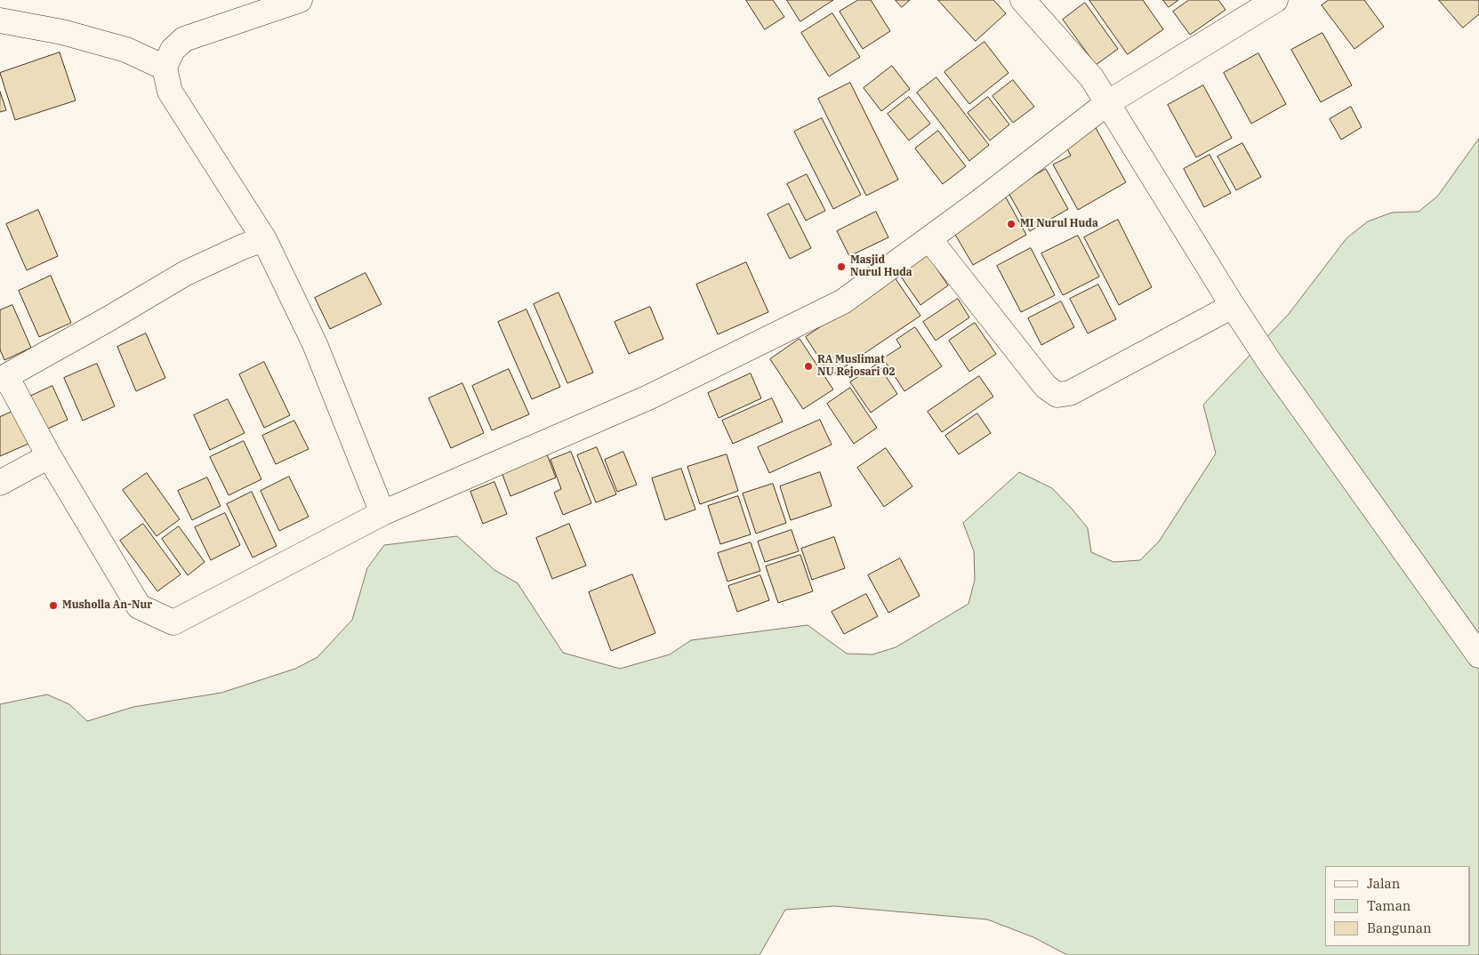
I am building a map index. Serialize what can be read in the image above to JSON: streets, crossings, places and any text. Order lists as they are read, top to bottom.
{
  "places": [
    "MI Nurul Huda",
    "Masjid Nurul Huda",
    "RA Muslimat NU Rejosari 02",
    "Musholla An-Nur"
  ],
  "legend": ["Jalan", "Taman", "Bangunan"]
}
